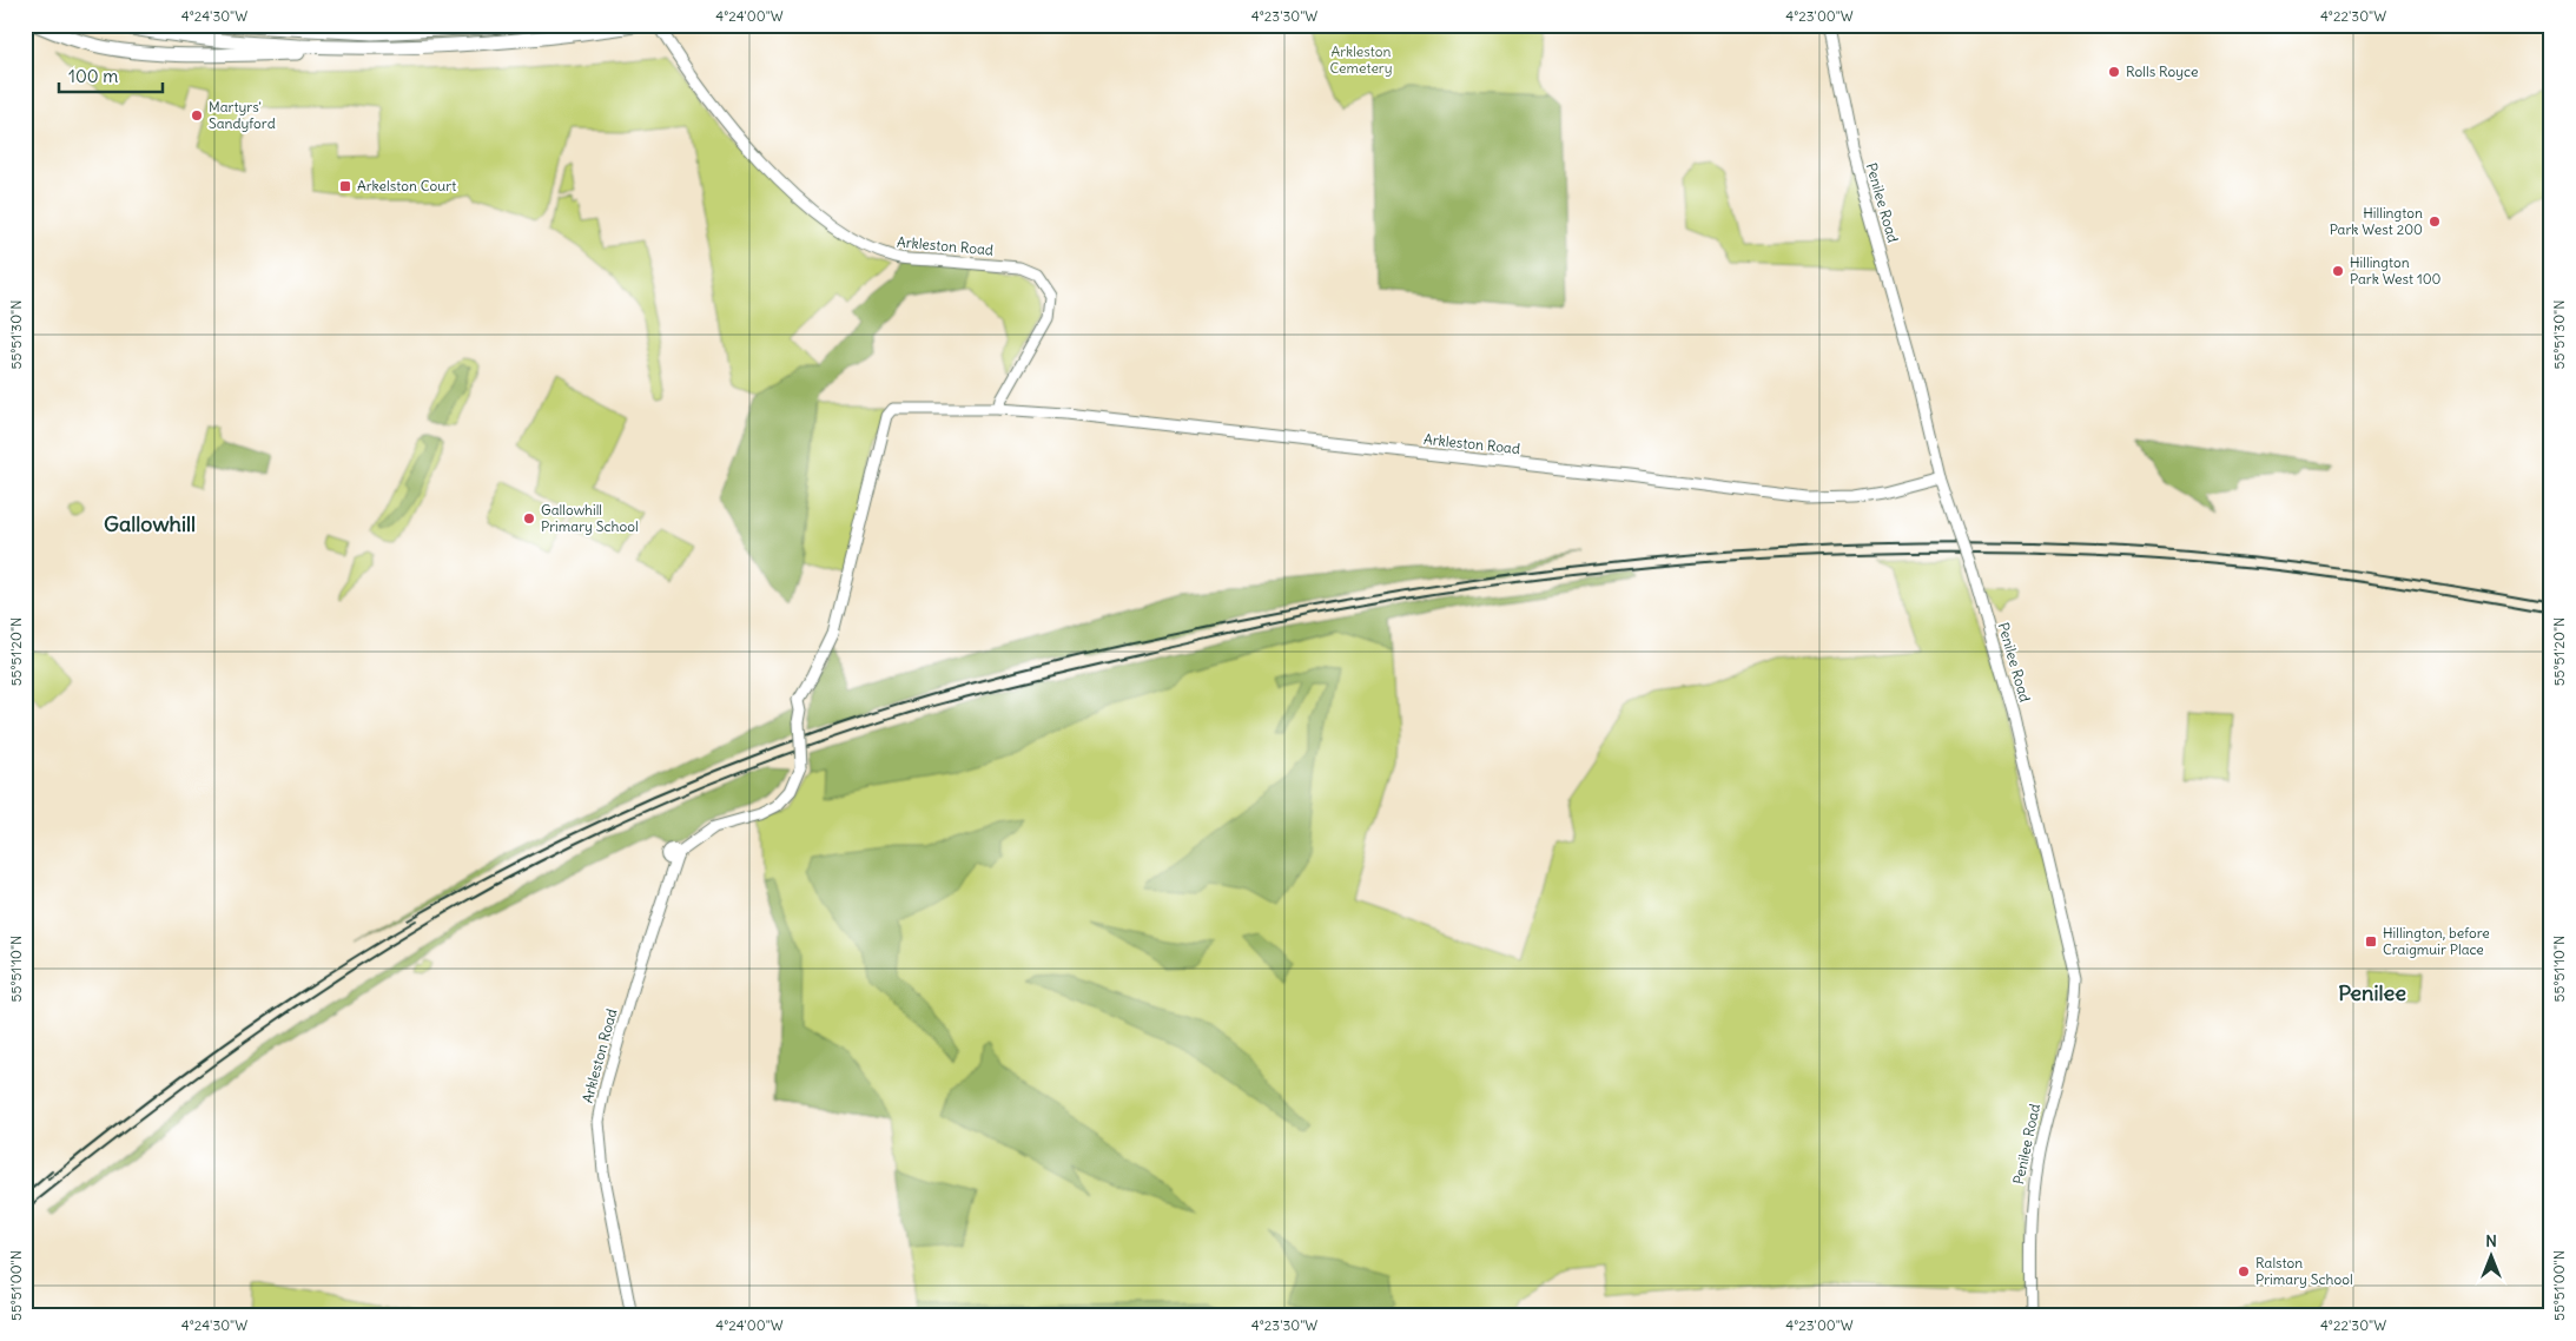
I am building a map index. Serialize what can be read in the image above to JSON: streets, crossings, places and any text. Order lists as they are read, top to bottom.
{
  "streets": {
    "street": ["Penilee Road", "Arkleston Road"]
  },
  "crossings": [
    ["Penilee Road", "Arkleston Road"]
  ],
  "districts": ["Gallowhill", "Penilee"],
  "parks": ["Arkleston Cemetery"],
  "places": {
    "other": [
      "Rolls Royce",
      "Martyrs' Sandyford",
      "Hillington Park West 200",
      "Hillington Park West 100",
      "Gallowhill Primary School",
      "Ralston Primary School"
    ],
    "transit": ["Arkelston Court", "Hillington, before Craigmuir Place"]
  },
  "scale_bar": "100 m",
  "north": "top",
  "coordinates": [
    "4°24'30\"W",
    "4°24'00\"W",
    "4°23'30\"W",
    "4°23'00\"W",
    "4°22'30\"W",
    "55°51'30\"N",
    "55°51'20\"N",
    "55°51'10\"N",
    "55°51'00\"N"
  ]
}
